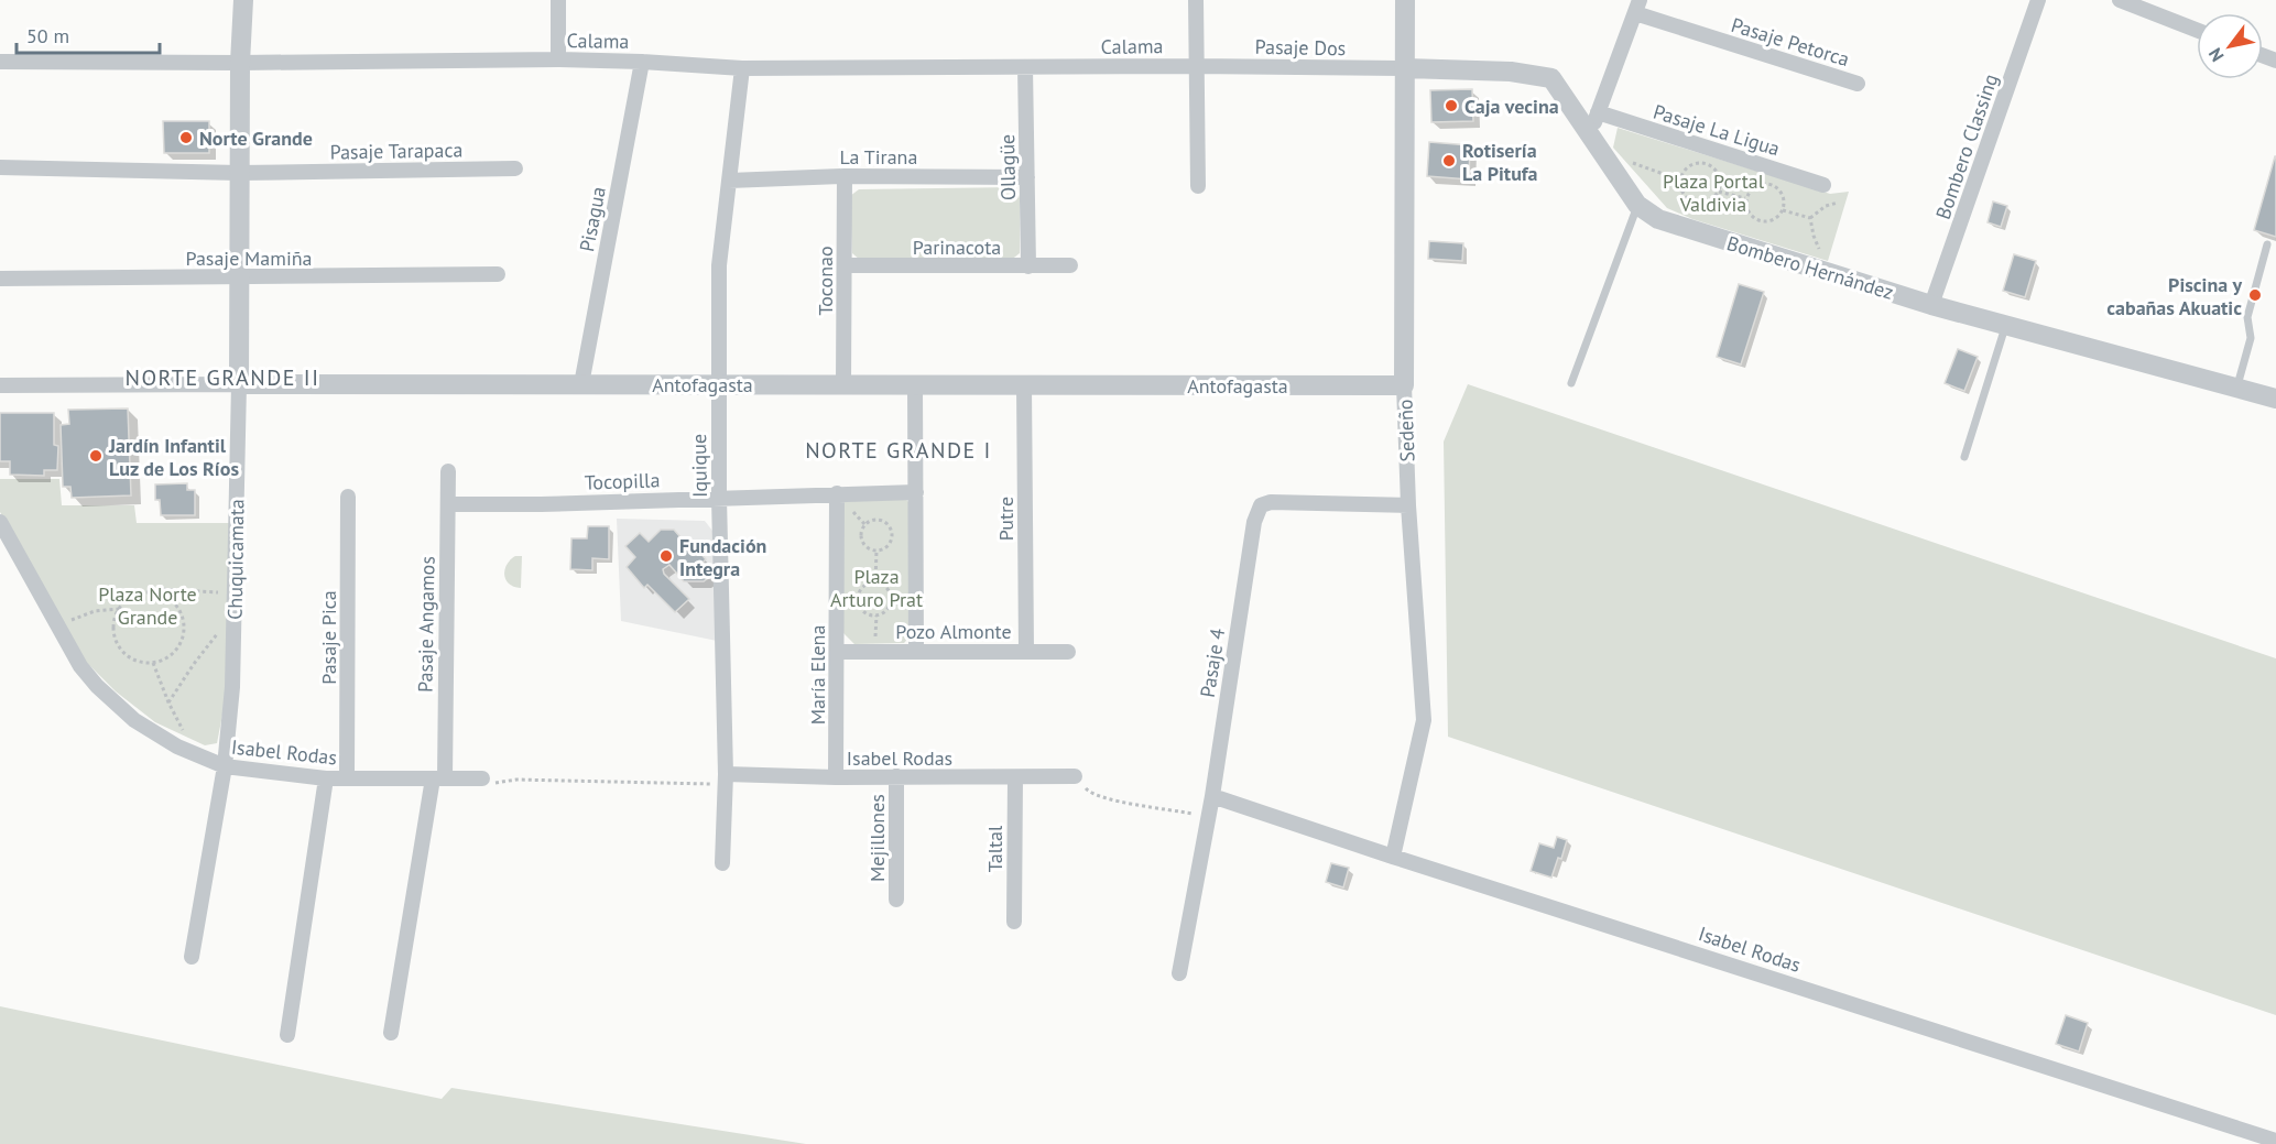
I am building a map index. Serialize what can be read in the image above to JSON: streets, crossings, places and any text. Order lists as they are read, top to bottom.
{
  "streets": {
    "street": [
      "Calama",
      "Pasaje Petorca",
      "Pasaje Dos",
      "Pasaje La Ligua",
      "Bombero Classing",
      "Pasaje Tarapaca",
      "La Tirana",
      "Ollagüe",
      "Pisagua",
      "Parinacota",
      "Pasaje Mamiña",
      "Bombero Hernández",
      "Toconao",
      "Antofagasta",
      "Sedeño",
      "Iquique",
      "Tocopilla",
      "Putre",
      "Chuquicamata",
      "Pasaje Angamos",
      "Pozo Almonte",
      "Pasaje Pica",
      "Pasaje 4",
      "María Elena",
      "Isabel Rodas",
      "Mejillones",
      "Taltal"
    ]
  },
  "crossings": [
    ["Calama", "Pasaje Dos"],
    ["Calama", "Ollagüe"],
    ["Calama", "Pisagua"],
    ["Calama", "Iquique"],
    ["Calama", "Chuquicamata"],
    ["Pasaje Dos", "Bombero Hernández"],
    ["Pasaje Dos", "Sedeño"],
    ["Bombero Classing", "Bombero Hernández"],
    ["Pasaje Tarapaca", "Chuquicamata"],
    ["La Tirana", "Ollagüe"],
    ["La Tirana", "Toconao"],
    ["La Tirana", "Iquique"],
    ["Ollagüe", "Parinacota"],
    ["Pisagua", "Antofagasta"],
    ["Parinacota", "Toconao"],
    ["Pasaje Mamiña", "Chuquicamata"],
    ["Bombero Hernández", "Sedeño"],
    ["Toconao", "Antofagasta"],
    ["Antofagasta", "Sedeño"],
    ["Antofagasta", "Iquique"],
    ["Antofagasta", "Putre"],
    ["Antofagasta", "Chuquicamata"],
    ["Sedeño", "Pasaje 4"],
    ["Sedeño", "Isabel Rodas"],
    ["Iquique", "Tocopilla"],
    ["Iquique", "Isabel Rodas"],
    ["Tocopilla", "Pasaje Angamos"],
    ["Tocopilla", "María Elena"],
    ["Putre", "Pozo Almonte"],
    ["Chuquicamata", "Isabel Rodas"],
    ["Pasaje Angamos", "Isabel Rodas"],
    ["Pozo Almonte", "María Elena"],
    ["Pasaje Pica", "Isabel Rodas"],
    ["Pasaje 4", "Isabel Rodas"],
    ["María Elena", "Isabel Rodas"],
    ["Isabel Rodas", "Mejillones"],
    ["Isabel Rodas", "Taltal"]
  ],
  "districts": ["NORTE GRANDE II", "NORTE GRANDE I"],
  "parks": ["Plaza Portal Valdivia", "Plaza Arturo Prat", "Plaza Norte Grande"],
  "places": [
    "Caja vecina",
    "Norte Grande",
    "Rotisería La Pitufa",
    "Piscina y cabañas Akuatic",
    "Jardín Infantil Luz de Los Ríos",
    "Fundación Integra"
  ],
  "scale_bar": "50 m",
  "north": "bottom left"
}
